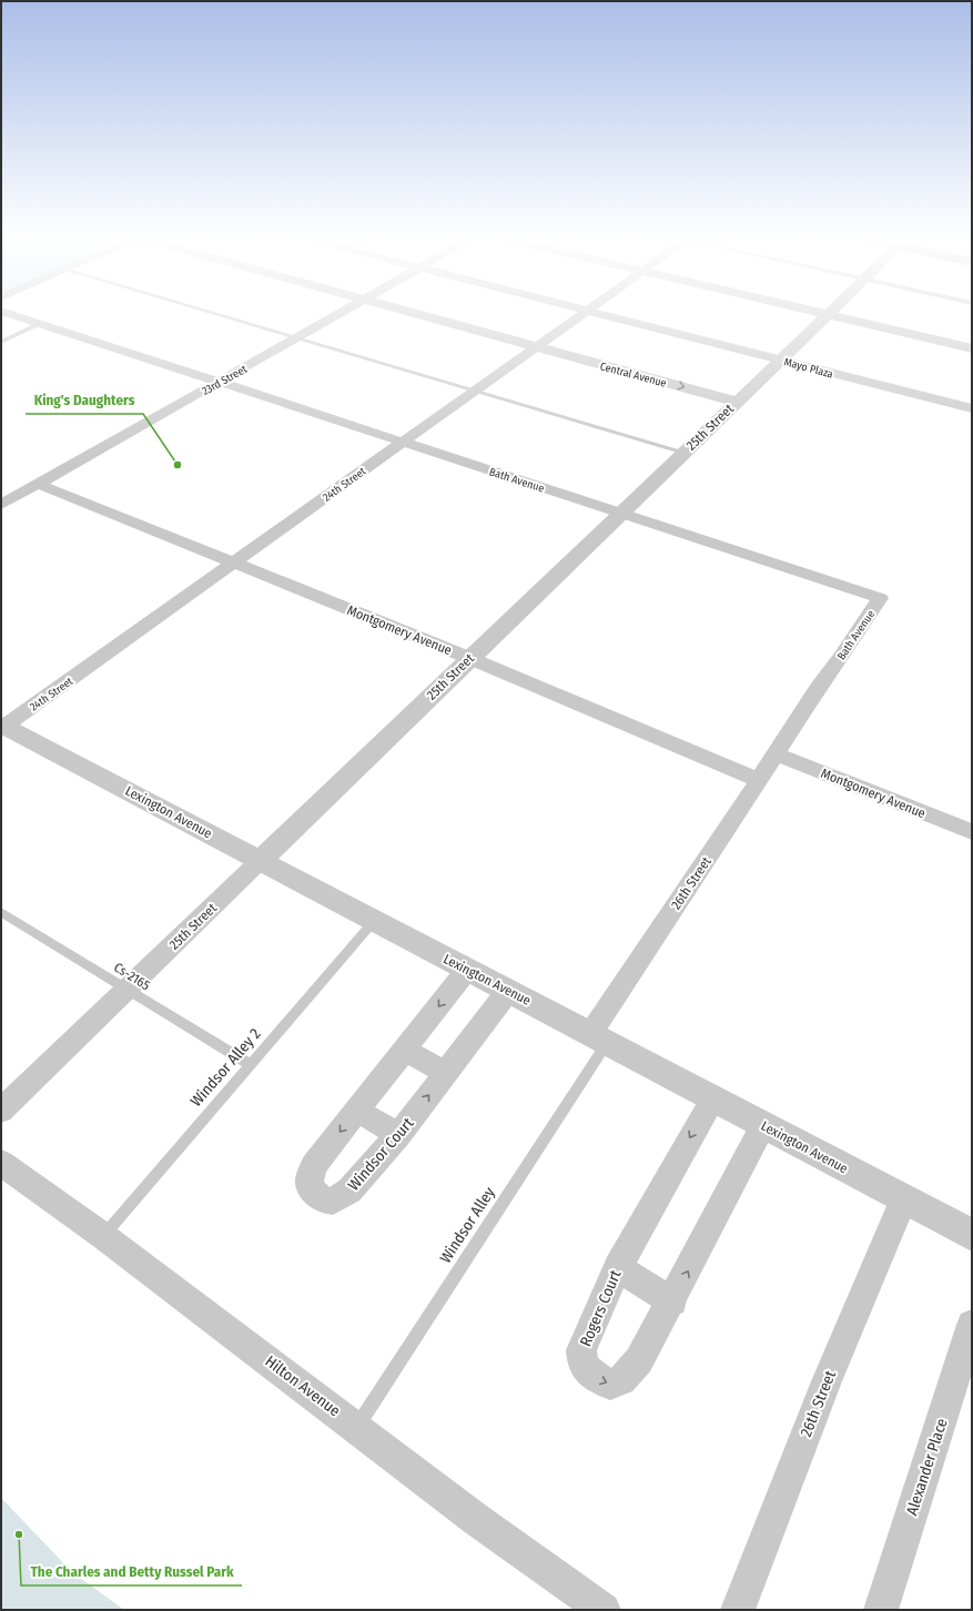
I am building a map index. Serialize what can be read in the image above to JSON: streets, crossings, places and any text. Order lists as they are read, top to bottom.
{
  "streets": {
    "street": [
      "Mayo Plaza",
      "Central Avenue",
      "23rd Street",
      "25th Street",
      "Bath Avenue",
      "24th Street",
      "Montgomery Avenue",
      "Lexington Avenue",
      "26th Street",
      "Windsor Court",
      "Rogers Court",
      "Hilton Avenue",
      "Alexander Place"
    ],
    "lane": ["Cs-2165", "Windsor Alley 2", "Windsor Alley"]
  },
  "crossings": [
    ["Mayo Plaza", "25th Street"],
    ["Central Avenue", "25th Street"],
    ["Central Avenue", "24th Street"],
    ["23rd Street", "Bath Avenue"],
    ["23rd Street", "Montgomery Avenue"],
    ["25th Street", "Bath Avenue"],
    ["25th Street", "Montgomery Avenue"],
    ["25th Street", "Lexington Avenue"],
    ["25th Street", "Cs-2165"],
    ["Bath Avenue", "24th Street"],
    ["Bath Avenue", "26th Street"],
    ["24th Street", "Montgomery Avenue"],
    ["24th Street", "Lexington Avenue"],
    ["Montgomery Avenue", "26th Street"],
    ["Lexington Avenue", "26th Street"],
    ["Lexington Avenue", "Windsor Alley 2"],
    ["Lexington Avenue", "Windsor Court"],
    ["Lexington Avenue", "Windsor Alley"],
    ["Lexington Avenue", "Rogers Court"],
    ["26th Street", "Windsor Alley"],
    ["Cs-2165", "Windsor Alley 2"],
    ["Windsor Alley 2", "Hilton Avenue"],
    ["Windsor Alley", "Hilton Avenue"]
  ],
  "one_way": ["Central Avenue"],
  "places": ["King's Daughters", "The Charles and Betty Russel Park"]
}
